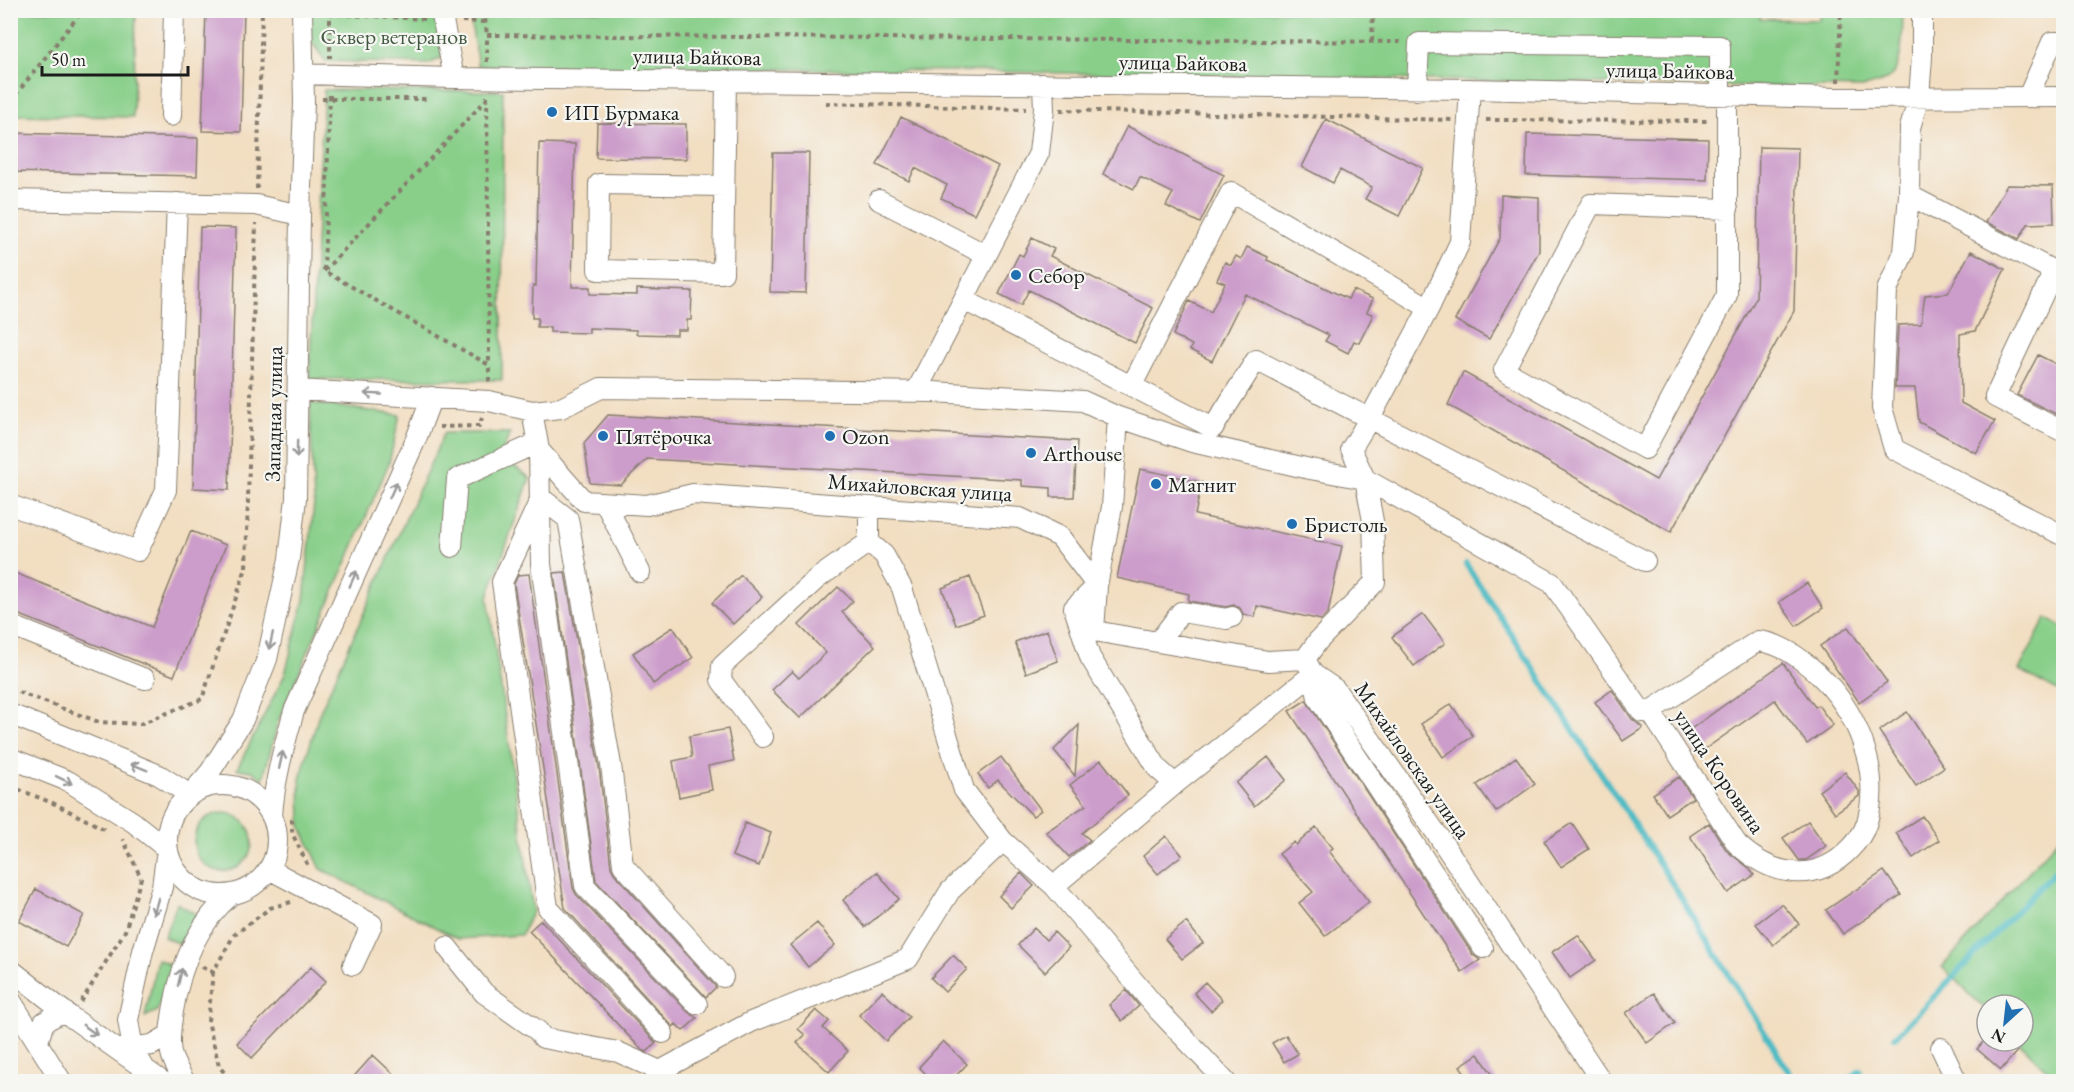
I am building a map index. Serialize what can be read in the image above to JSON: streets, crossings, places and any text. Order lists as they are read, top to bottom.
{
  "streets": {
    "street": [
      "улица Байкова",
      "Западная улица",
      "Михайловская улица",
      "улица Коровина"
    ]
  },
  "crossings": [
    ["улица Байкова", "Западная улица"]
  ],
  "parks": ["Сквер ветеранов"],
  "places": [
    "ИП Бурмака",
    "Себор",
    "Пятёрочка",
    "Ozon",
    "Arthouse",
    "Магнит",
    "Бристоль"
  ],
  "scale_bar": "50 m",
  "north": "bottom left"
}
